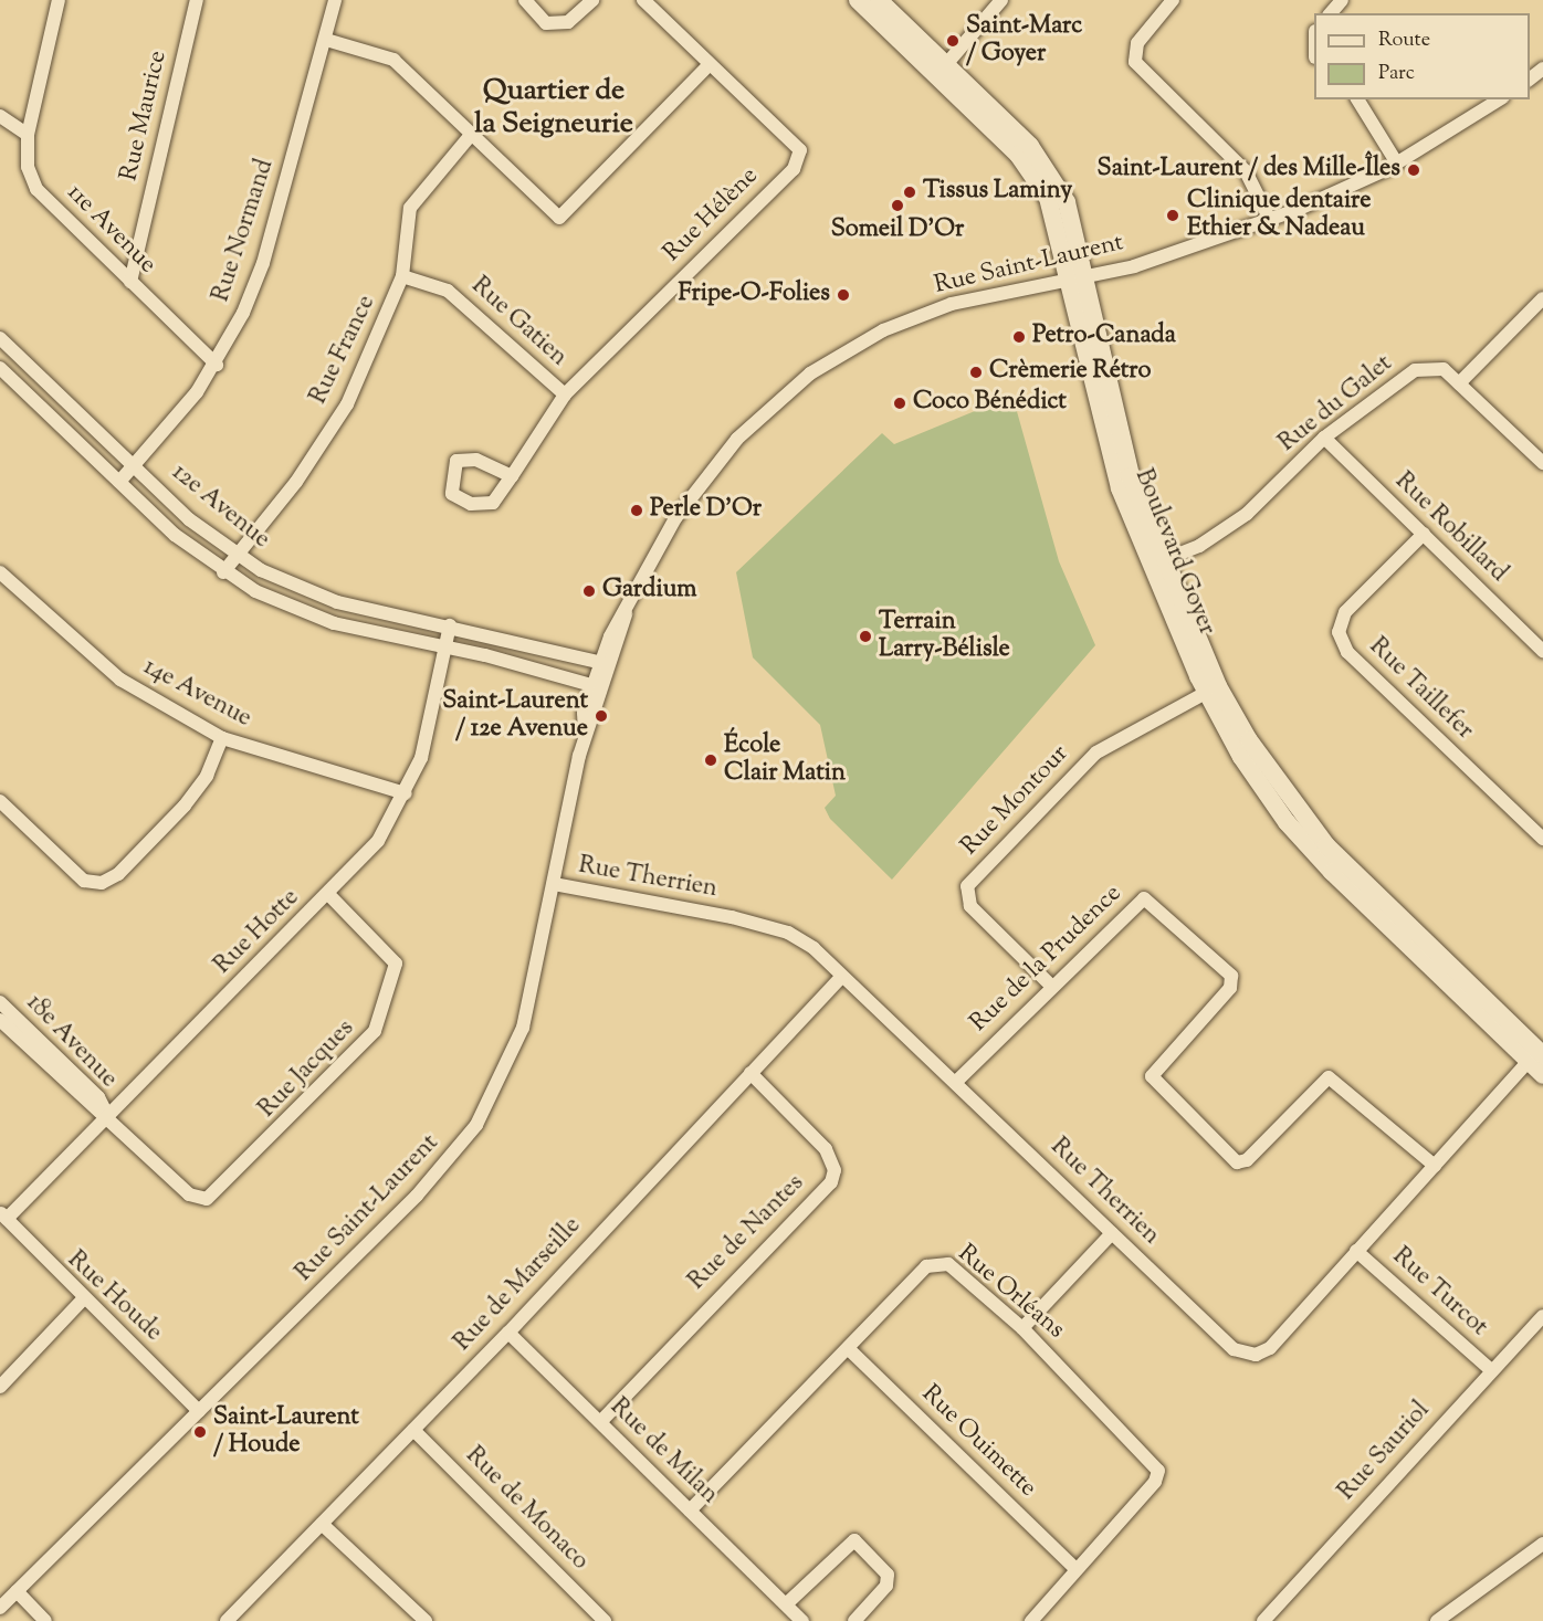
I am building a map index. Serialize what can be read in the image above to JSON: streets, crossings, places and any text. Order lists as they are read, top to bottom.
{
  "streets": {
    "street": [
      "Rue Maurice",
      "Rue Hélène",
      "11e Avenue",
      "Rue Normand",
      "Rue Saint-Laurent",
      "Rue Gatien",
      "Rue France",
      "Rue du Galet",
      "12e Avenue",
      "Rue Robillard",
      "Boulevard Goyer",
      "Rue Taillefer",
      "14e Avenue",
      "Rue Montour",
      "Rue Therrien",
      "Rue Hotte",
      "Rue de la Prudence",
      "18e Avenue",
      "Rue Jacques",
      "Rue de Nantes",
      "Rue de Marseille",
      "Rue Orléans",
      "Rue Turcot",
      "Rue Houde",
      "Rue Ouimette",
      "Rue de Milan",
      "Rue Sauriol",
      "Rue de Monaco"
    ]
  },
  "crossings": [
    ["Rue Maurice", "11e Avenue"],
    ["Rue Hélène", "Rue Gatien"],
    ["11e Avenue", "Rue Normand"],
    ["Rue Normand", "12e Avenue"],
    ["Rue Saint-Laurent", "12e Avenue"],
    ["Rue Saint-Laurent", "Boulevard Goyer"],
    ["Rue Saint-Laurent", "Rue Therrien"],
    ["Rue Saint-Laurent", "Rue Houde"],
    ["Rue Gatien", "Rue France"],
    ["Rue France", "12e Avenue"],
    ["Rue du Galet", "Rue Robillard"],
    ["Rue du Galet", "Boulevard Goyer"],
    ["12e Avenue", "Rue Hotte"],
    ["Rue Robillard", "Rue Taillefer"],
    ["Boulevard Goyer", "Rue Montour"],
    ["Boulevard Goyer", "Rue Therrien"],
    ["14e Avenue", "Rue Hotte"],
    ["Rue Montour", "Rue de la Prudence"],
    ["Rue Therrien", "Rue de la Prudence"],
    ["Rue Therrien", "Rue de Marseille"],
    ["Rue Therrien", "Rue Turcot"],
    ["Rue Hotte", "18e Avenue"],
    ["Rue Hotte", "Rue Jacques"],
    ["Rue Hotte", "Rue Houde"],
    ["18e Avenue", "Rue Jacques"],
    ["Rue de Nantes", "Rue de Marseille"],
    ["Rue de Nantes", "Rue de Milan"],
    ["Rue de Marseille", "Rue de Milan"],
    ["Rue de Marseille", "Rue de Monaco"],
    ["Rue Orléans", "Rue Ouimette"],
    ["Rue Orléans", "Rue de Milan"],
    ["Rue Turcot", "Rue Sauriol"]
  ],
  "districts": ["Quartier de la Seigneurie"],
  "places": [
    "Saint-Marc / Goyer",
    "Saint-Laurent / des Mille-Îles",
    "Tissus Laminy",
    "Someil D'Or",
    "Clinique dentaire Ethier & Nadeau",
    "Fripe-O-Folies",
    "Petro-Canada",
    "Crèmerie Rétro",
    "Coco Bénédict",
    "Perle D'Or",
    "Gardium",
    "Terrain Larry-Bélisle",
    "Saint-Laurent / 12e Avenue",
    "École Clair Matin",
    "Saint-Laurent / Houde"
  ],
  "legend": ["Route", "Parc"]
}
